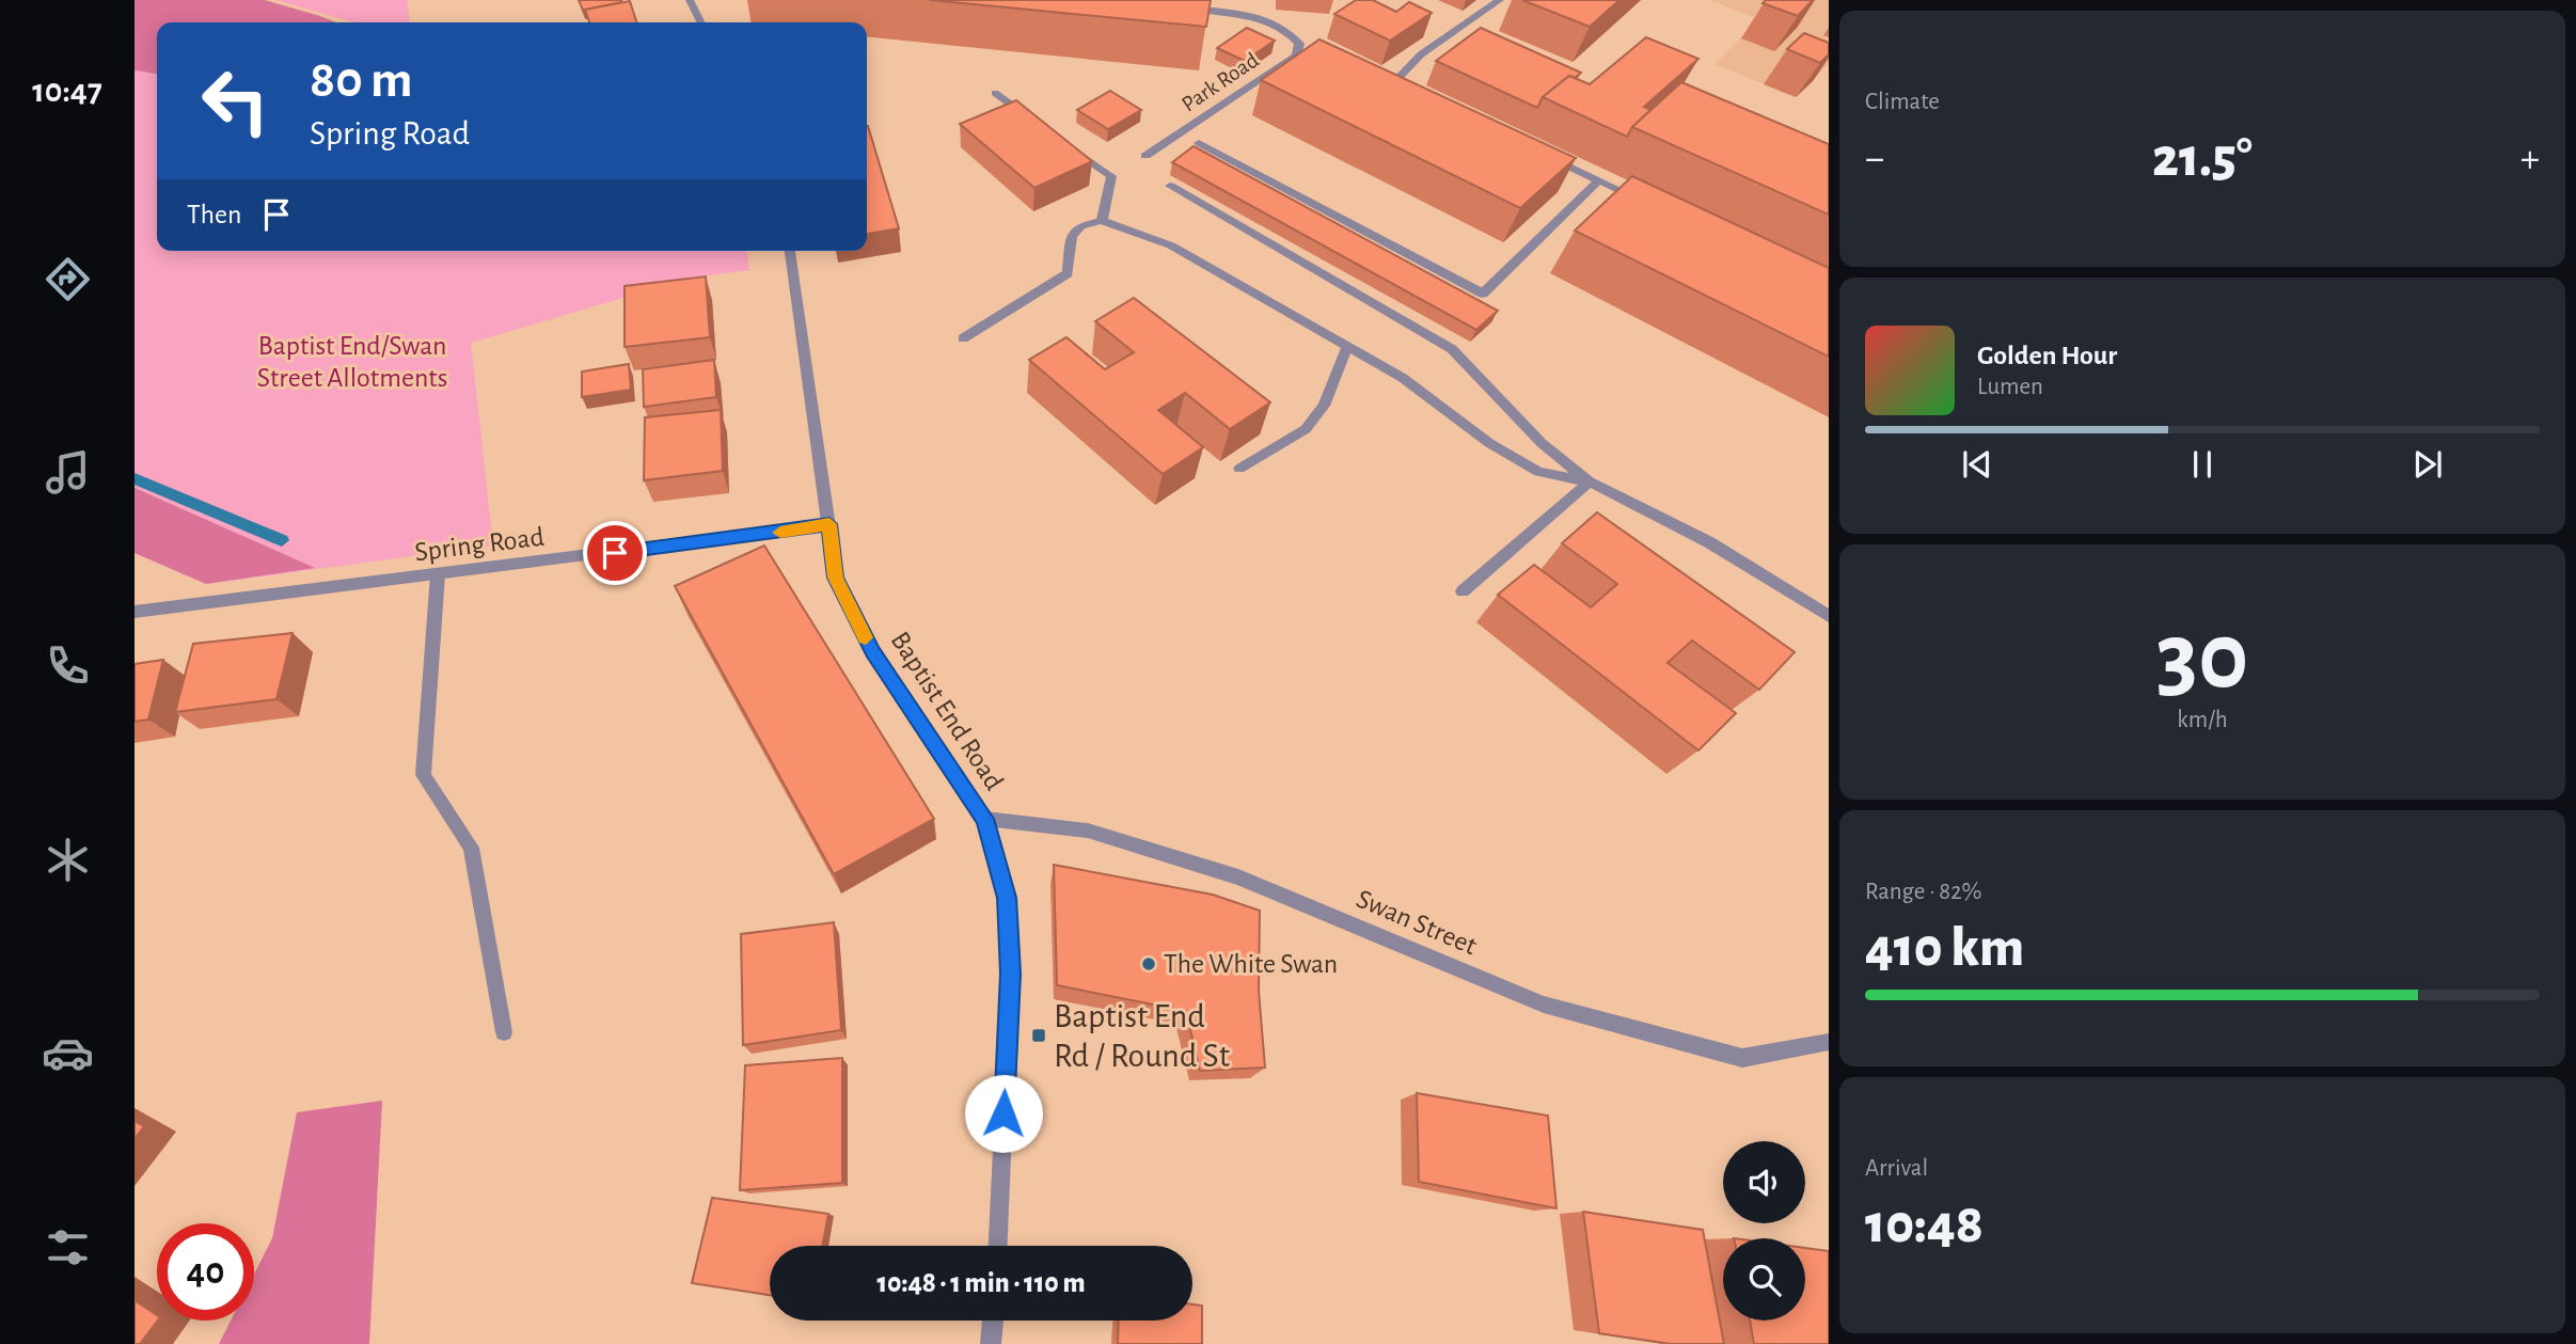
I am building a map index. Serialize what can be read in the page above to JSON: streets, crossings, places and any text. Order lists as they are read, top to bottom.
{
  "streets": {
    "street": [
      "Park Road",
      "Spring Road",
      "Baptist End Road",
      "Swan Street"
    ]
  },
  "crossings": [
    ["Spring Road", "Baptist End Road"],
    ["Baptist End Road", "Swan Street"]
  ],
  "parks": ["Baptist End/Swan Street Allotments"],
  "places": {
    "other": ["The White Swan"],
    "transit": ["Baptist End Rd / Round St"]
  },
  "page": {
    "tabs": "10:47",
    "tile": [
      "Climate",
      ["30", "km/h"],
      ["Range · 82%", "410 km"],
      ["Arrival", "10:48"]
    ],
    "turn": ["80 m", "Spring Road"],
    "heat": ["−", "21.5°", "+"],
    "then": "Then",
    "song": ["Golden Hour", "Lumen"],
    "limit": "40",
    "trip": "10:48 · 1 min · 110 m"
  }
}
